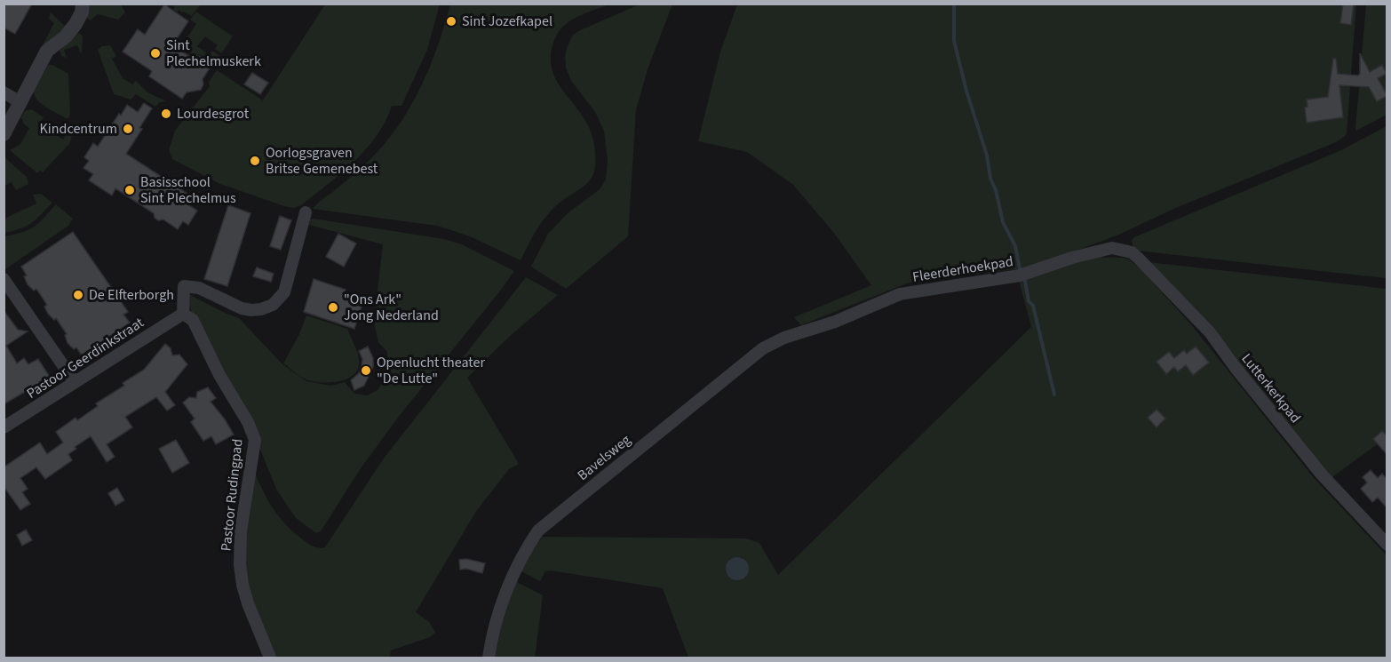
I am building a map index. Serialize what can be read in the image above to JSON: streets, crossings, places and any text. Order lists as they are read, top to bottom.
{
  "streets": {
    "street": [
      "Fleerderhoekpad",
      "Pastoor Geerdinkstraat",
      "Lutterkerkpad",
      "Bavelsweg",
      "Pastoor Rudingpad"
    ]
  },
  "crossings": [
    ["Fleerderhoekpad", "Lutterkerkpad"],
    ["Fleerderhoekpad", "Bavelsweg"],
    ["Pastoor Geerdinkstraat", "Pastoor Rudingpad"]
  ],
  "places": [
    "Sint Jozefkapel",
    "Sint Plechelmuskerk",
    "Lourdesgrot",
    "Kindcentrum",
    "Oorlogsgraven Britse Gemenebest",
    "Basisschool Sint Plechelmus",
    "De Elfterborgh",
    "\"Ons Ark\" Jong Nederland",
    "Openlucht theater \"De Lutte\""
  ]
}
